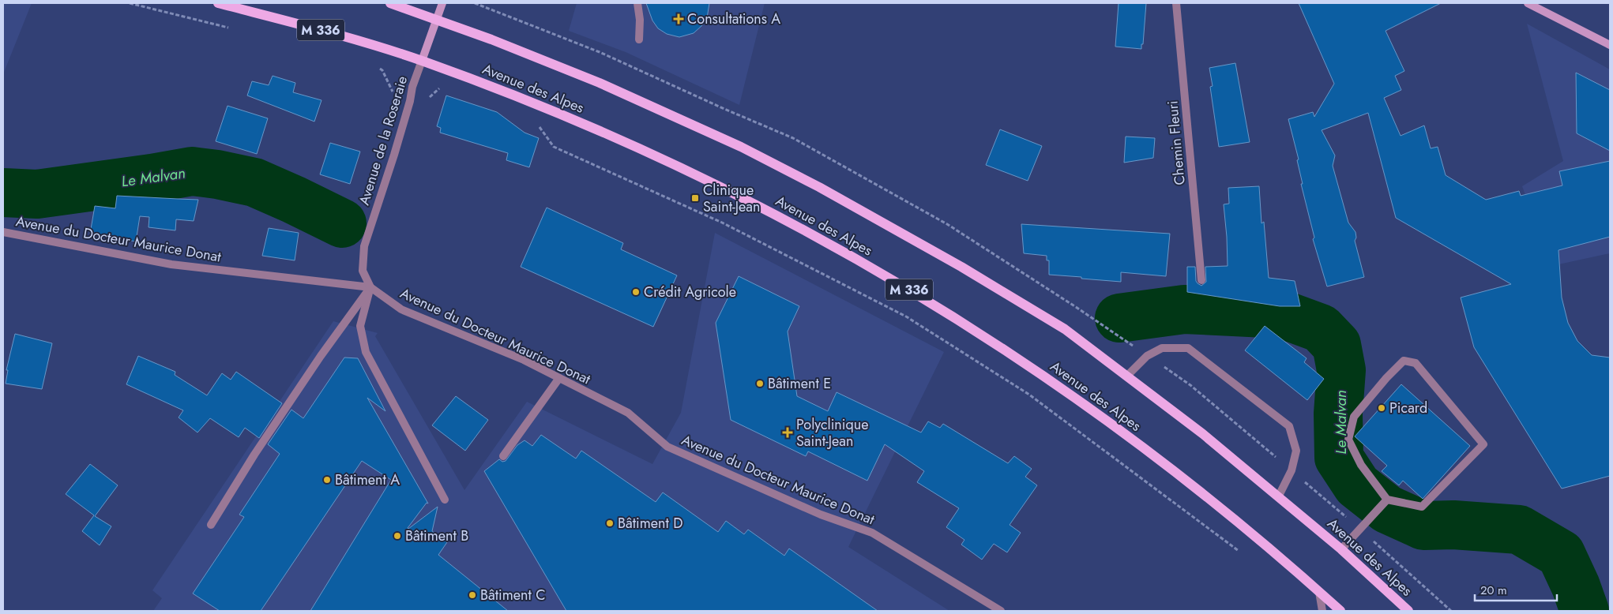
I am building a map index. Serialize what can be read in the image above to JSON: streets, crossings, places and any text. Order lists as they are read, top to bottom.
{
  "streets": {
    "main road": ["M 336", "Avenue des Alpes", "Avenue de la Roseraie"],
    "street": ["Chemin Fleuri", "Avenue du Docteur Maurice Donat"]
  },
  "crossings": [
    ["Avenue des Alpes", "Avenue de la Roseraie"],
    ["Avenue de la Roseraie", "Avenue du Docteur Maurice Donat"]
  ],
  "water": ["Le Malvan"],
  "places": {
    "health": ["Consultations A", "Polyclinique Saint-Jean"],
    "transit": ["Clinique Saint-Jean"],
    "other": [
      "Crédit Agricole",
      "Bâtiment E",
      "Picard",
      "Bâtiment A",
      "Bâtiment D",
      "Bâtiment B",
      "Bâtiment C"
    ]
  },
  "scale_bar": "20 m"
}
